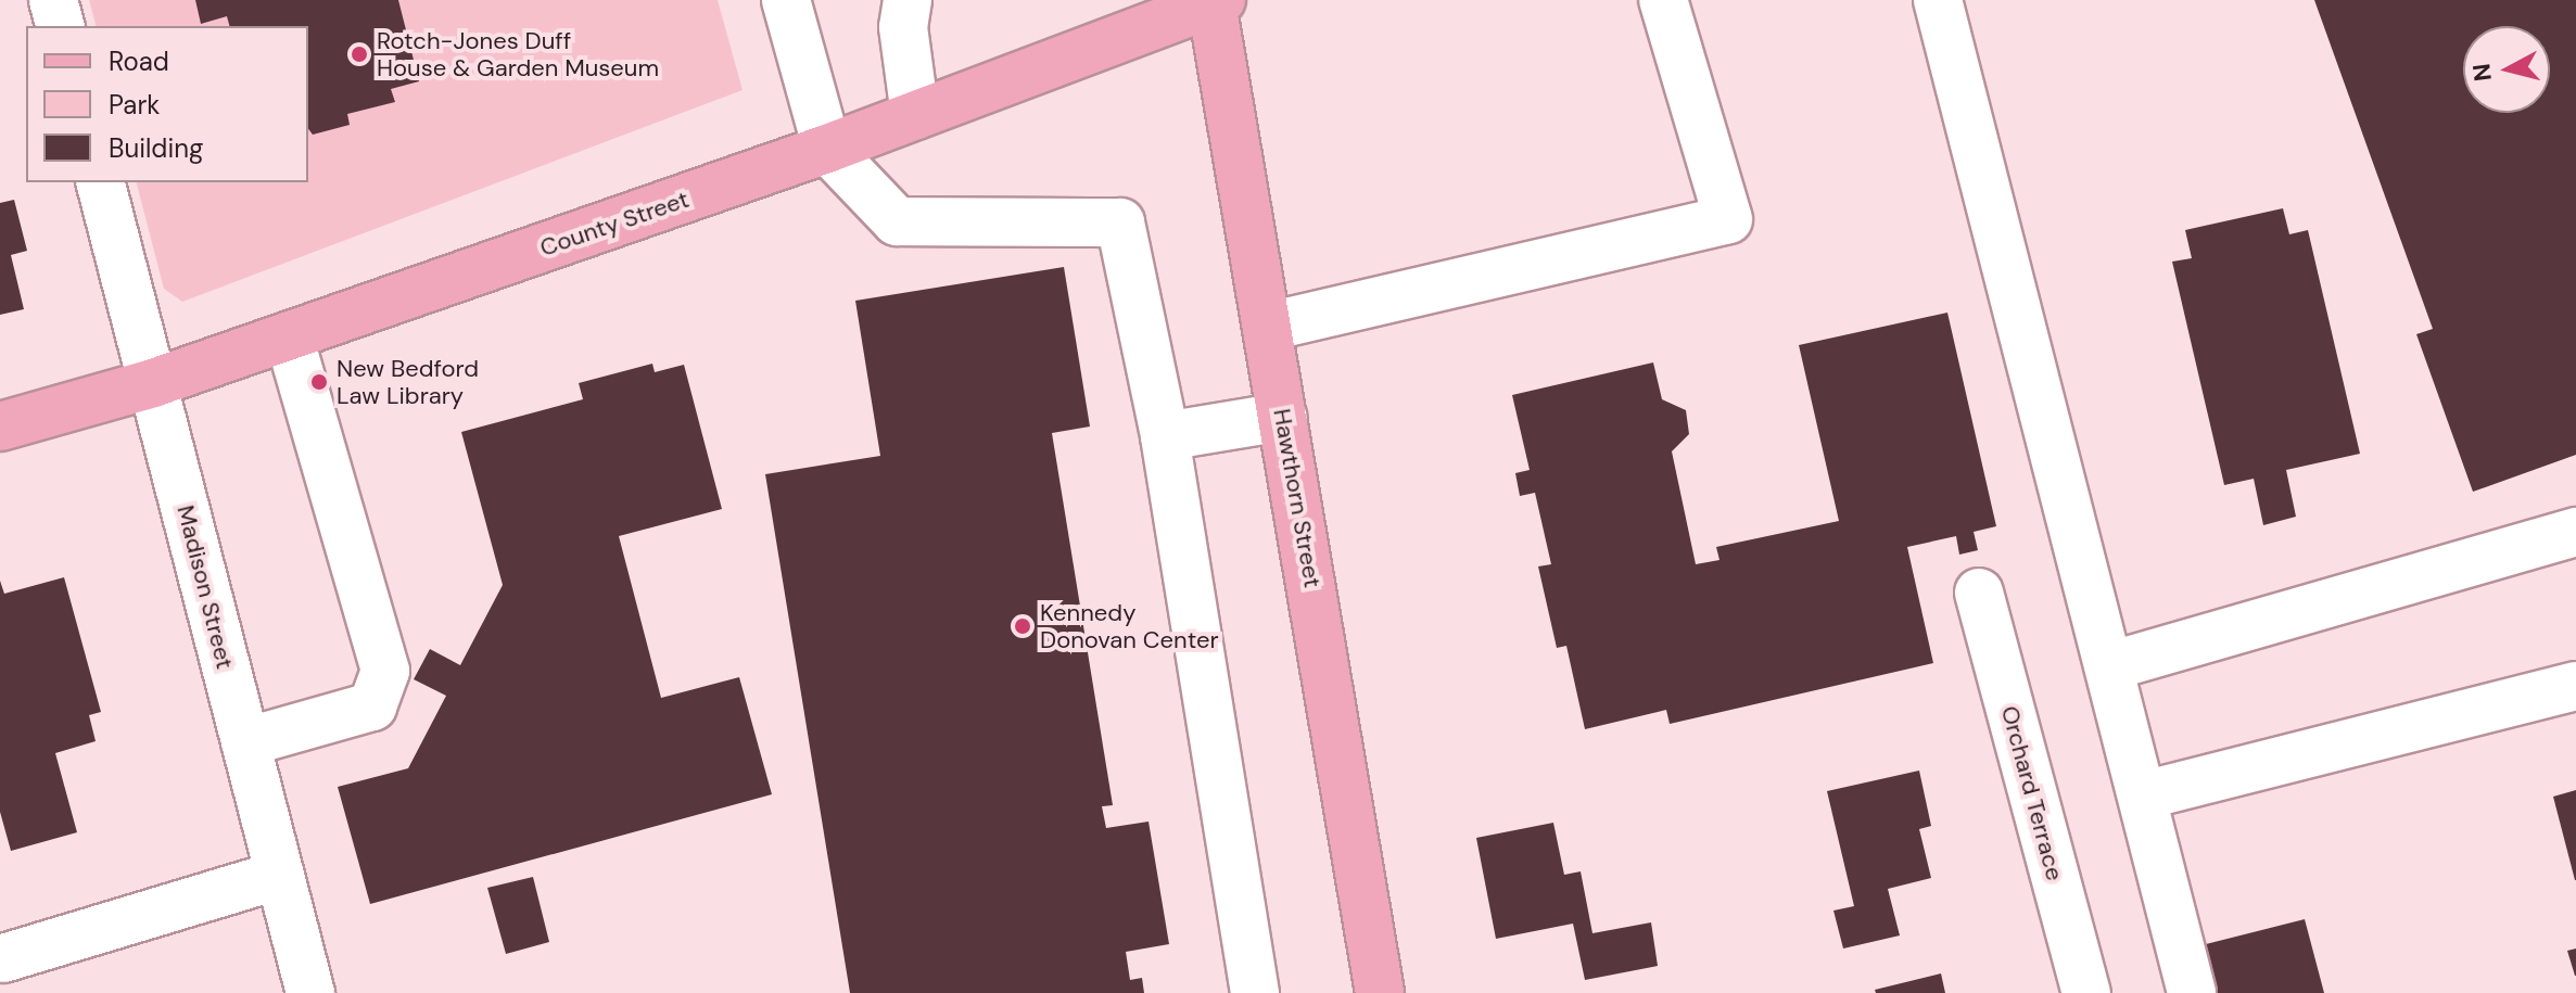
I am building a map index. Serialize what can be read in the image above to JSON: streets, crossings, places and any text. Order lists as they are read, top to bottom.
{
  "streets": {
    "main road": ["County Street", "Hawthorn Street"],
    "street": ["Madison Street", "Orchard Terrace"]
  },
  "crossings": [
    ["County Street", "Hawthorn Street"],
    ["County Street", "Madison Street"]
  ],
  "places": ["Rotch-Jones Duff House & Garden Museum", "New Bedford Law Library", "Kennedy Donovan Center"],
  "legend": ["Road", "Park", "Building"],
  "north": "left"
}
